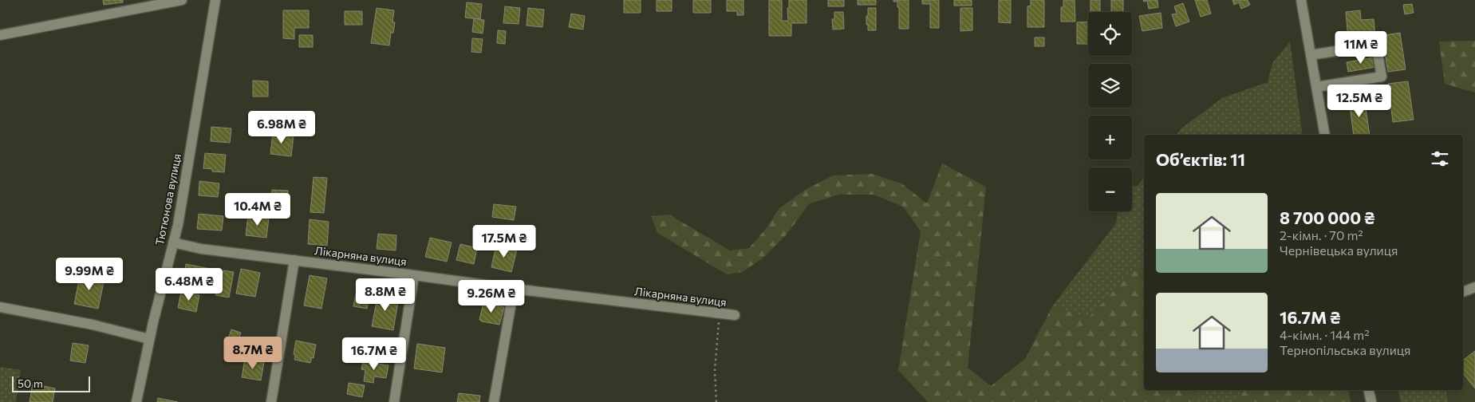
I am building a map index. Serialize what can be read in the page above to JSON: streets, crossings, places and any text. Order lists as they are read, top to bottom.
{
  "streets": {
    "street": ["Тютюнова вулиця", "Лікарняна вулиця"]
  },
  "crossings": [
    ["Тютюнова вулиця", "Лікарняна вулиця"]
  ],
  "scale_bar": "50 m",
  "page": {
    "map_buttons": ["+", "−"],
    "price": [
      "11M ₴",
      "12.5M ₴",
      "6.98M ₴",
      "10.4M ₴",
      "17.5M ₴",
      "9.99M ₴",
      "6.48M ₴",
      "8.8M ₴",
      "9.26M ₴",
      "8.7M ₴",
      "16.7M ₴"
    ],
    "heading": "Об’єктів: 11",
    "list": [
      {
        "name": "8 700 000 ₴",
        "note": "2-кімн. · 70 m² · Чернівецька вулиця"
      },
      {
        "name": "16.7M ₴",
        "note": "4-кімн. · 144 m² · Тернопільська вулиця"
      }
    ],
    "scale": "50 m"
  }
}
